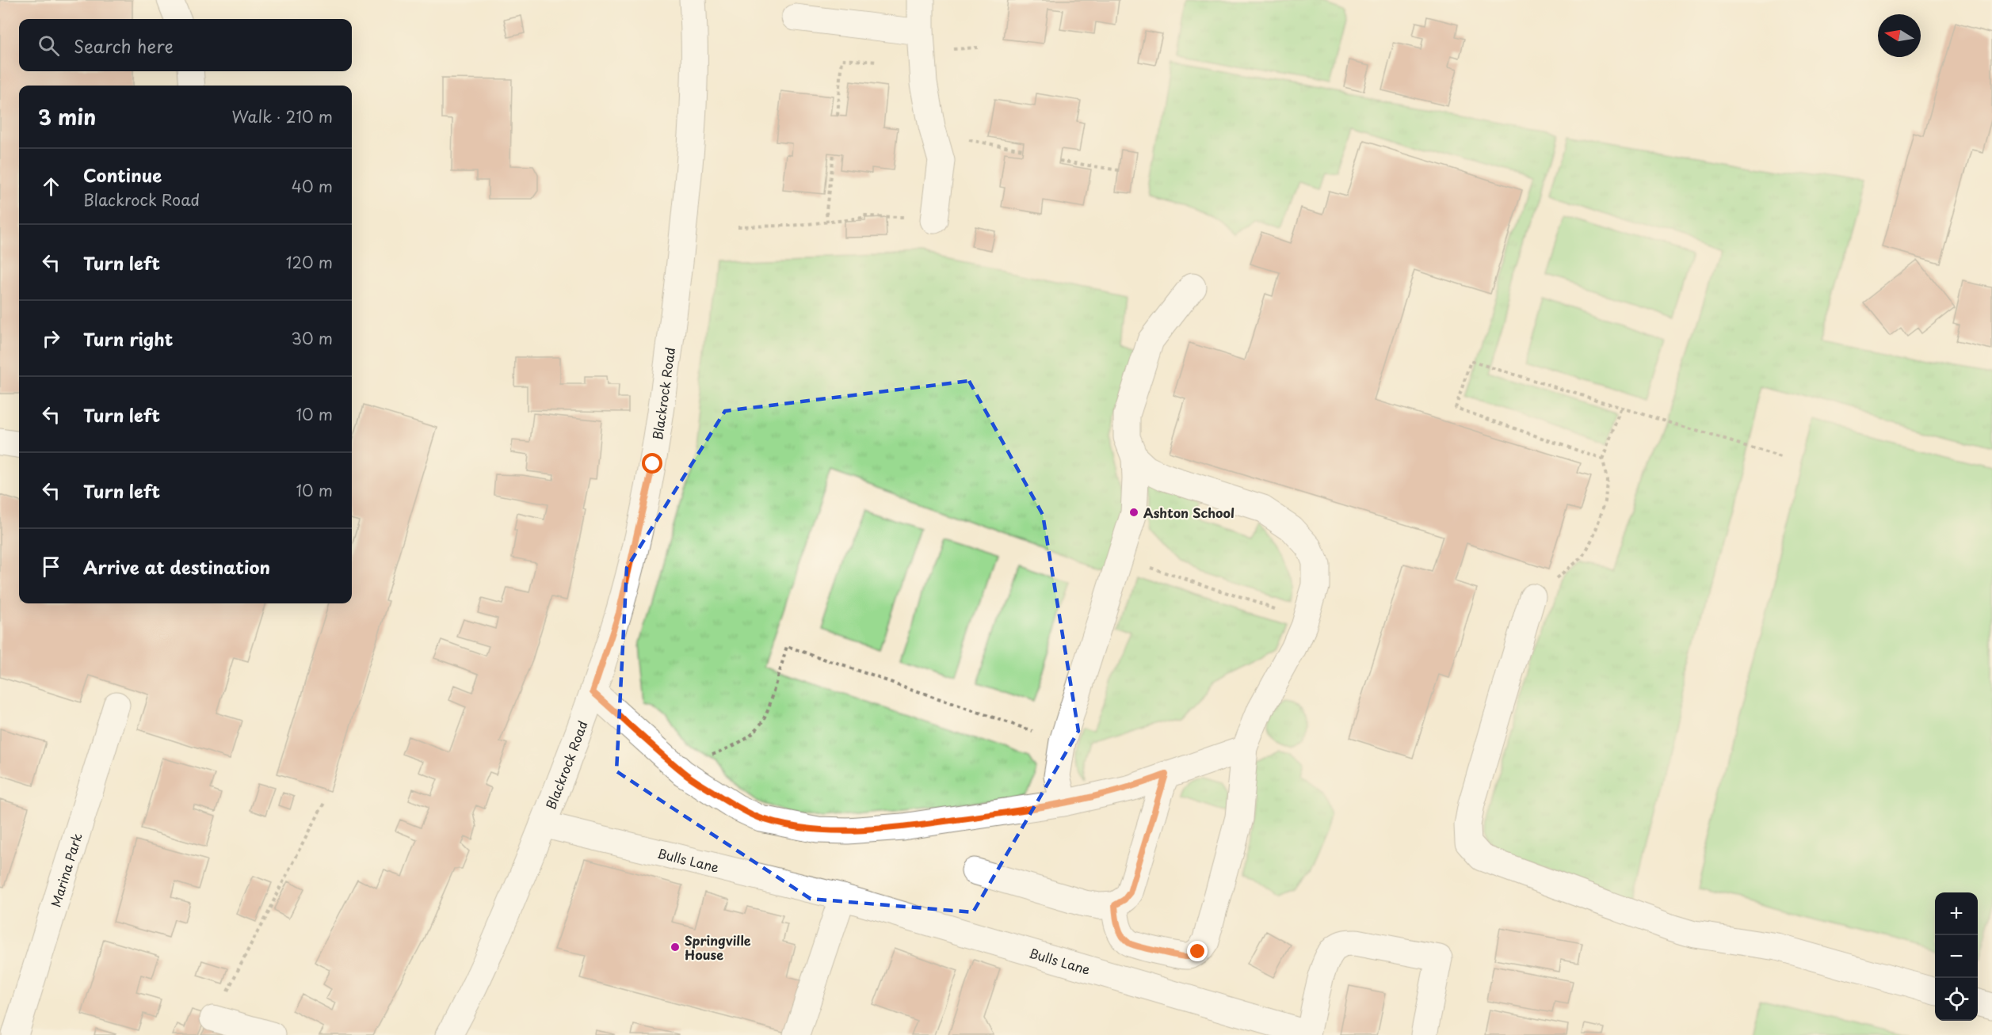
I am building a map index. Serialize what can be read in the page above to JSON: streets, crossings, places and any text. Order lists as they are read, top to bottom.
{
  "streets": {
    "street": ["Blackrock Road", "Bulls Lane", "Marina Park"]
  },
  "crossings": [
    ["Blackrock Road", "Bulls Lane"]
  ],
  "places": ["Ashton School", "Springville House"],
  "north": "left",
  "page": {
    "search": "Search here",
    "heading": ["3 min", "Walk · 210 m"],
    "list": [
      ["Continue", "Blackrock Road", "40 m"],
      ["Turn left", "120 m"],
      ["Turn right", "30 m"],
      ["Turn left", "10 m"],
      ["Turn left", "10 m"],
      "Arrive at destination"
    ],
    "map_buttons": ["+", "−"]
  }
}
